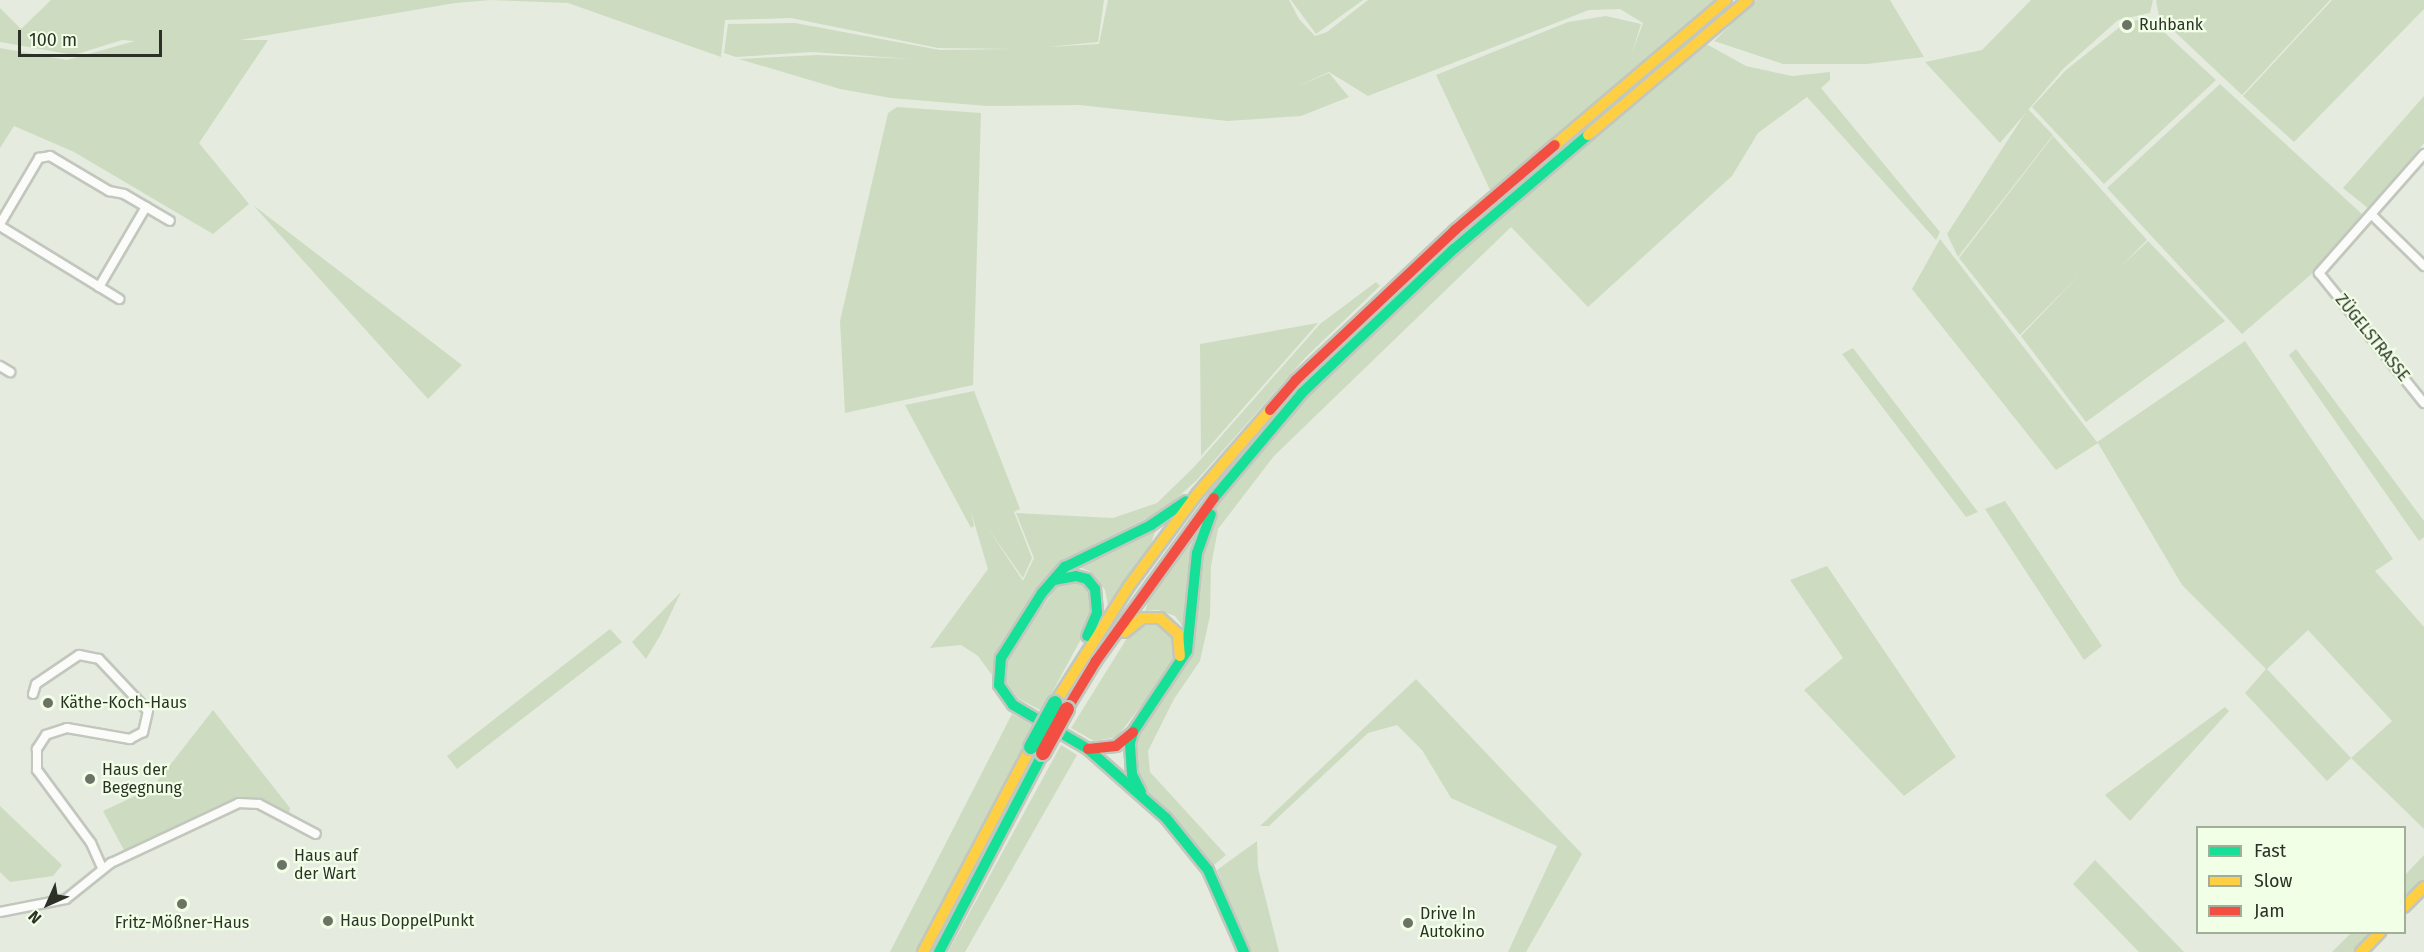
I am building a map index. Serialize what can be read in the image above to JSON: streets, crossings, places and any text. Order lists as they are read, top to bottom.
{
  "streets": {
    "street": ["ZÜGELSTRASSE"]
  },
  "places": [
    "Ruhbank",
    "Käthe-Koch-Haus",
    "Haus der Begegnung",
    "Haus auf der Wart",
    "Fritz-Mößner-Haus",
    "Haus DoppelPunkt",
    "Drive In Autokino"
  ],
  "legend": ["Fast", "Slow", "Jam"],
  "scale_bar": "100 m",
  "north": "bottom left"
}
